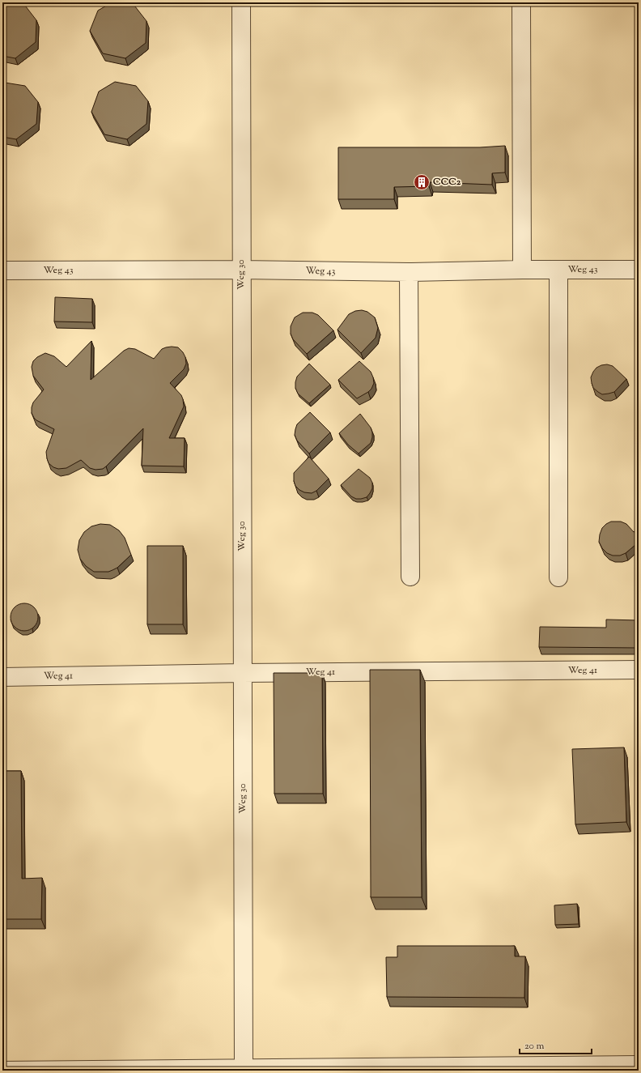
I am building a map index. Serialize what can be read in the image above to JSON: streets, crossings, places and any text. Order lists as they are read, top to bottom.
{
  "streets": {
    "lane": ["Weg 43", "Weg 30", "Weg 41"]
  },
  "crossings": [
    ["Weg 43", "Weg 30"],
    ["Weg 30", "Weg 41"]
  ],
  "places": {
    "building": ["CCC2"]
  },
  "scale_bar": "20 m"
}
